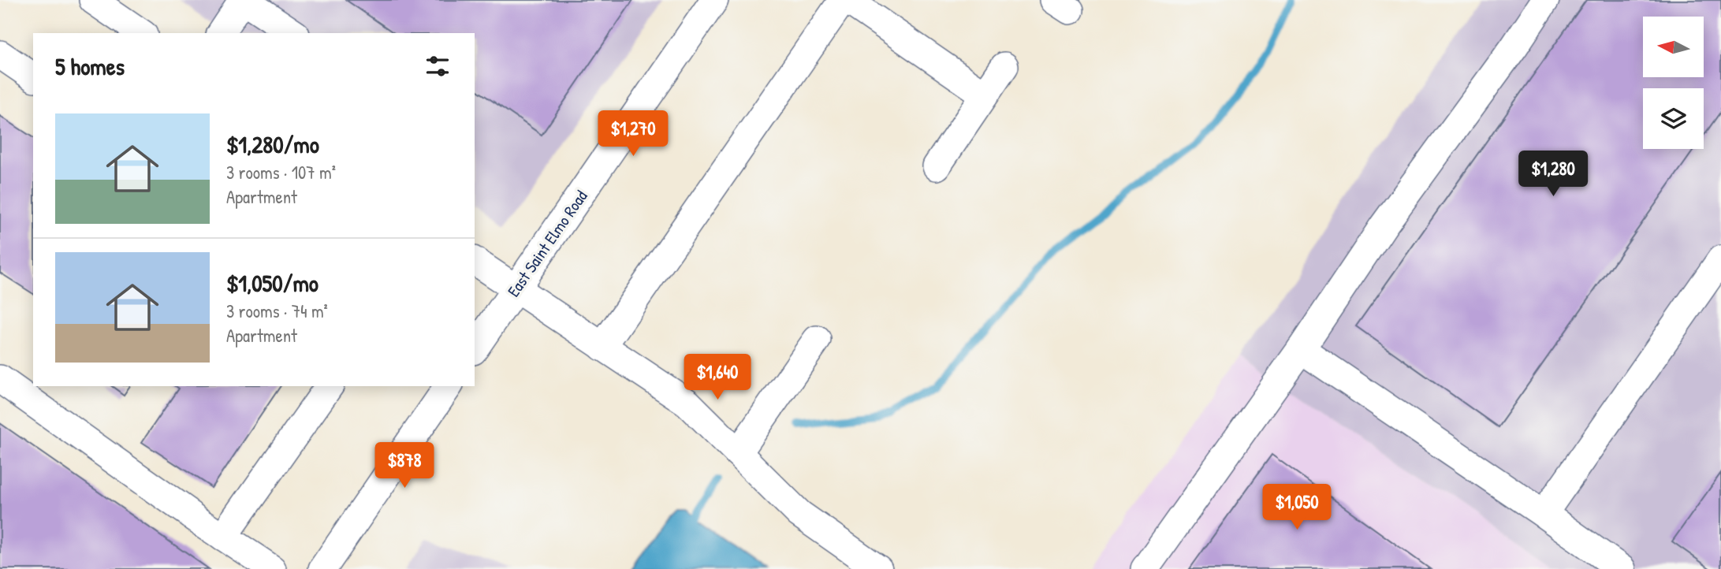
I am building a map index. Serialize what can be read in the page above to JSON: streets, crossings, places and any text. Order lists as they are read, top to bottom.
{
  "streets": {
    "street": ["East Saint Elmo Road"]
  },
  "north": "left",
  "page": {
    "heading": "5 homes",
    "list": [
      {
        "name": "$1,280/mo",
        "note": "3 rooms · 107 m² · Apartment"
      },
      {
        "name": "$1,050/mo",
        "note": "3 rooms · 74 m² · Apartment"
      }
    ],
    "price": [
      "$1,270",
      "$1,280",
      "$1,640",
      "$878",
      "$1,050"
    ]
  }
}
